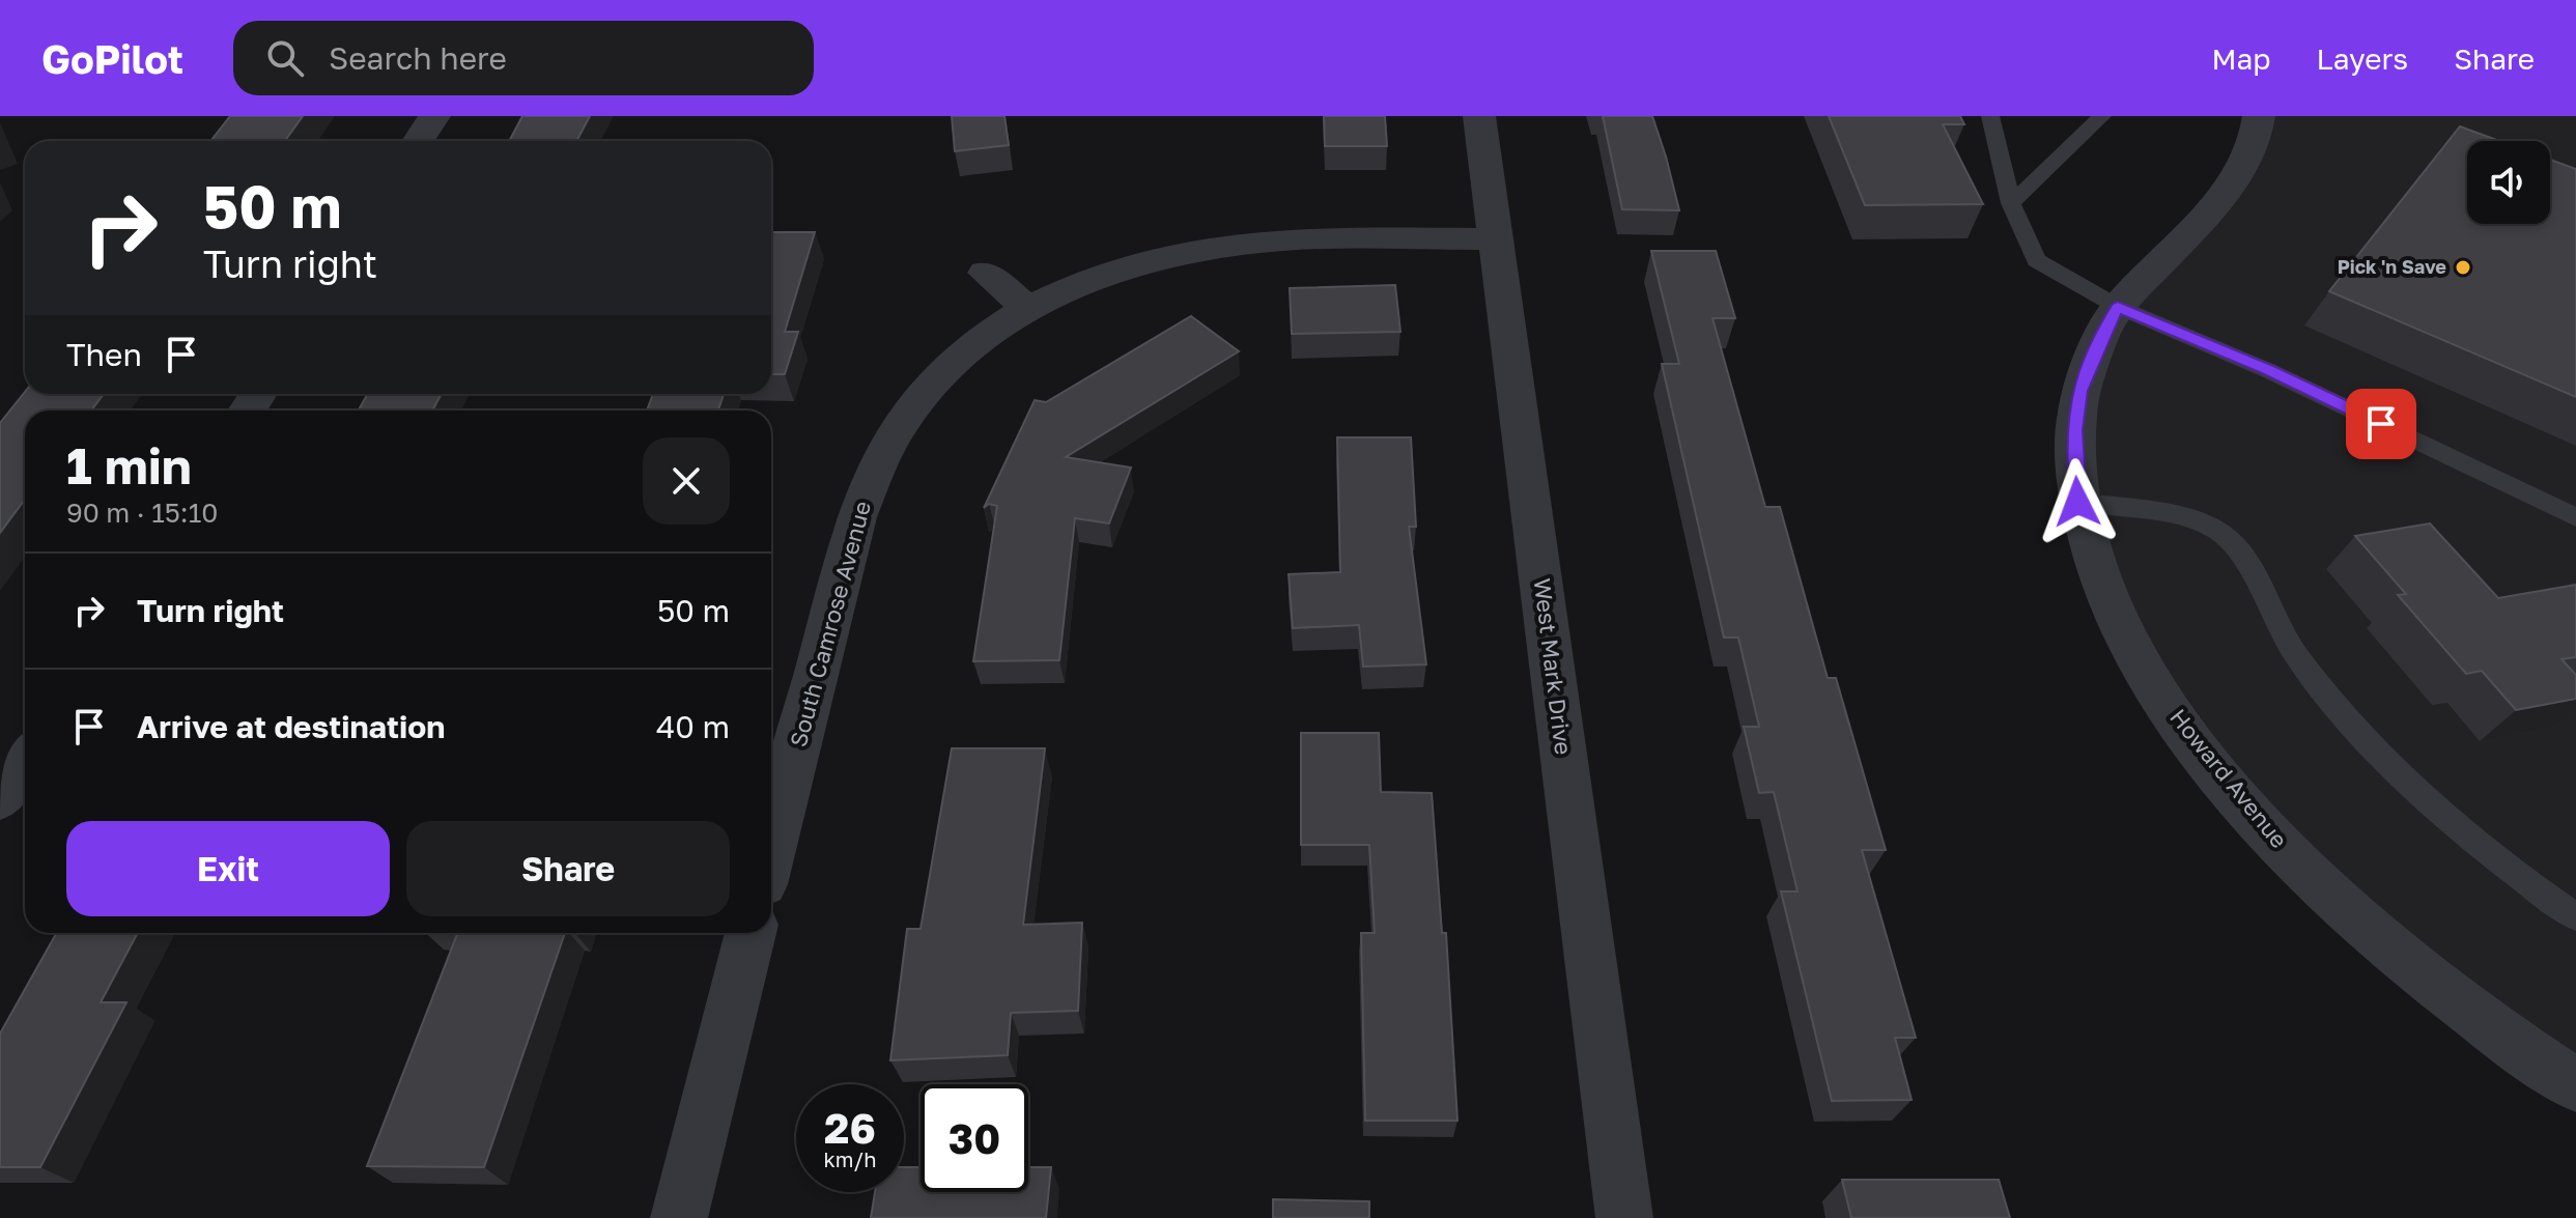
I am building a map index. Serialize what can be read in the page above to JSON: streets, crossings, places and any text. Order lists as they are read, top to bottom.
{
  "streets": {
    "street": ["South Camrose Avenue", "West Mark Drive", "Howard Avenue"]
  },
  "crossings": [
    ["South Camrose Avenue", "West Mark Drive"]
  ],
  "places": ["Pick 'n Save"],
  "page": {
    "header": "GoPilot",
    "search": "Search here",
    "nav": ["Map", "Layers", "Share"],
    "turn": ["50 m", "Turn right"],
    "then": "Then",
    "heading": ["1 min", "90 m · 15:10"],
    "list": [
      {
        "name": "Turn right",
        "value": "50 m"
      },
      {
        "name": "Arrive at destination",
        "value": "40 m"
      }
    ],
    "buttons": ["Exit", "Share"],
    "speed": "26 km/h",
    "limit": "30"
  }
}
